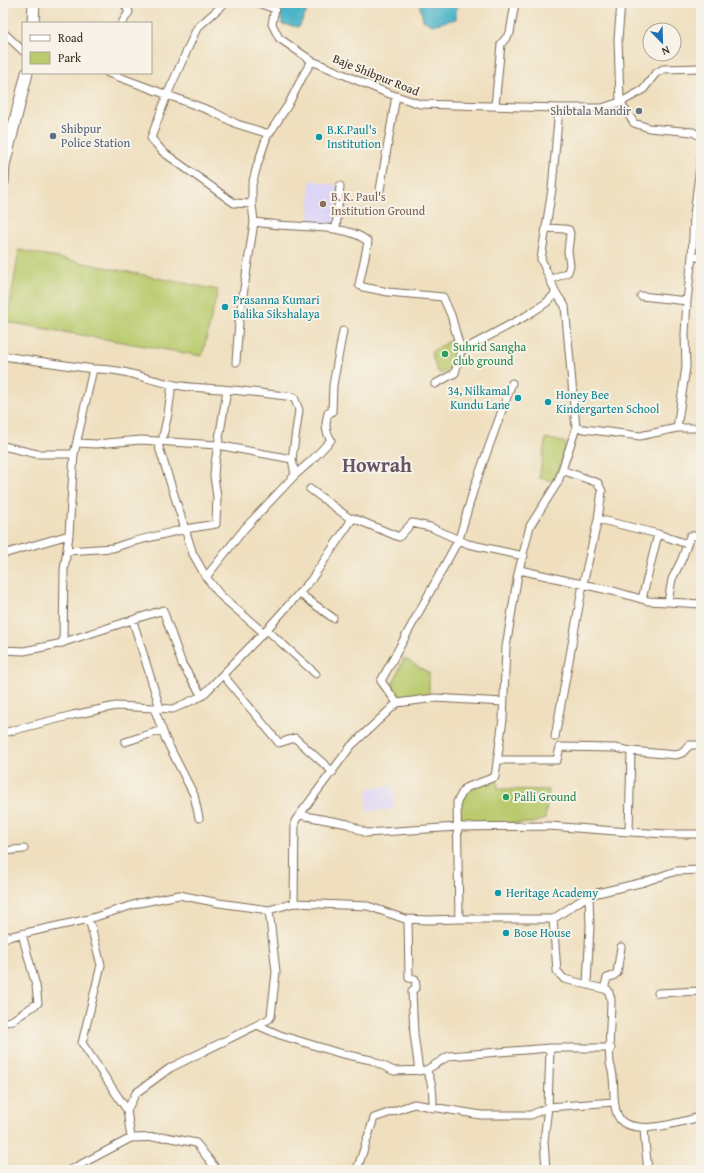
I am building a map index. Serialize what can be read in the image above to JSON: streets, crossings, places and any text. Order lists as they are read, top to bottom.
{
  "streets": {
    "street": ["Baje Shibpur Road"]
  },
  "districts": ["Howrah"],
  "places": [
    "Shibtala Mandir",
    "Shibpur Police Station",
    "B.K.Paul's Institution",
    "B. K. Paul's Institution Ground",
    "Prasanna Kumari Balika Sikshalaya",
    "Suhrid Sangha club ground",
    "34, Nilkamal Kundu Lane",
    "Honey Bee Kindergarten School",
    "Palli Ground",
    "Heritage Academy",
    "Bose House"
  ],
  "legend": ["Road", "Park"],
  "north": "bottom right"
}
